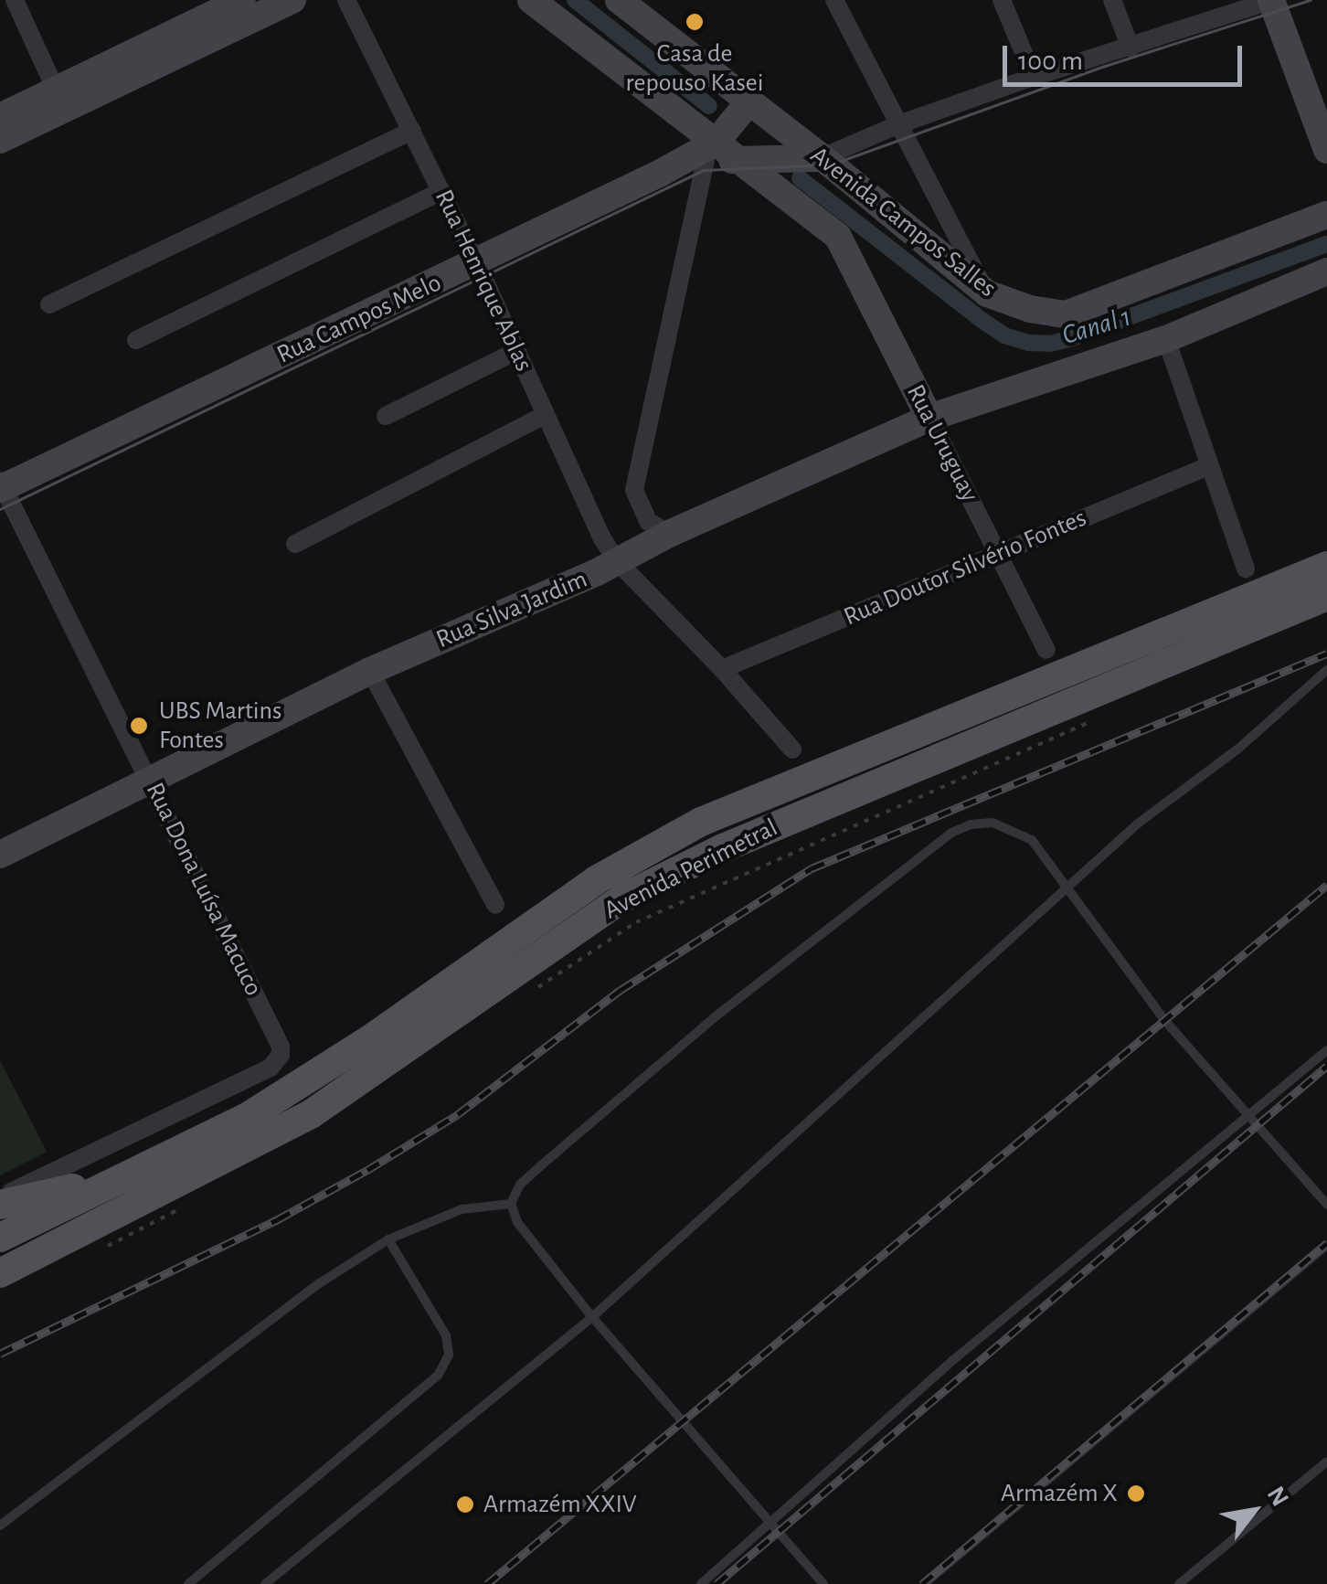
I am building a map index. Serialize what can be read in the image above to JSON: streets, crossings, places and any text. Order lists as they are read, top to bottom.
{
  "streets": {
    "main road": ["Avenida Perimetral"],
    "street": [
      "Avenida Campos Salles",
      "Rua Henrique Ablas",
      "Rua Campos Melo",
      "Rua Uruguay",
      "Rua Doutor Silvério Fontes",
      "Rua Silva Jardim",
      "Rua Dona Luísa Macuco"
    ]
  },
  "crossings": [
    ["Avenida Campos Salles", "Rua Campos Melo"],
    ["Avenida Campos Salles", "Rua Uruguay"],
    ["Rua Henrique Ablas", "Rua Campos Melo"],
    ["Rua Henrique Ablas", "Rua Doutor Silvério Fontes"],
    ["Rua Henrique Ablas", "Rua Silva Jardim"],
    ["Rua Campos Melo", "Rua Dona Luísa Macuco"],
    ["Rua Uruguay", "Rua Doutor Silvério Fontes"],
    ["Rua Uruguay", "Rua Silva Jardim"],
    ["Rua Silva Jardim", "Rua Dona Luísa Macuco"]
  ],
  "water": ["Canal 1"],
  "places": [
    "Casa de repouso Kasei",
    "UBS Martins Fontes",
    "Armazém X",
    "Armazém XXIV"
  ],
  "scale_bar": "100 m",
  "north": "top right"
}
